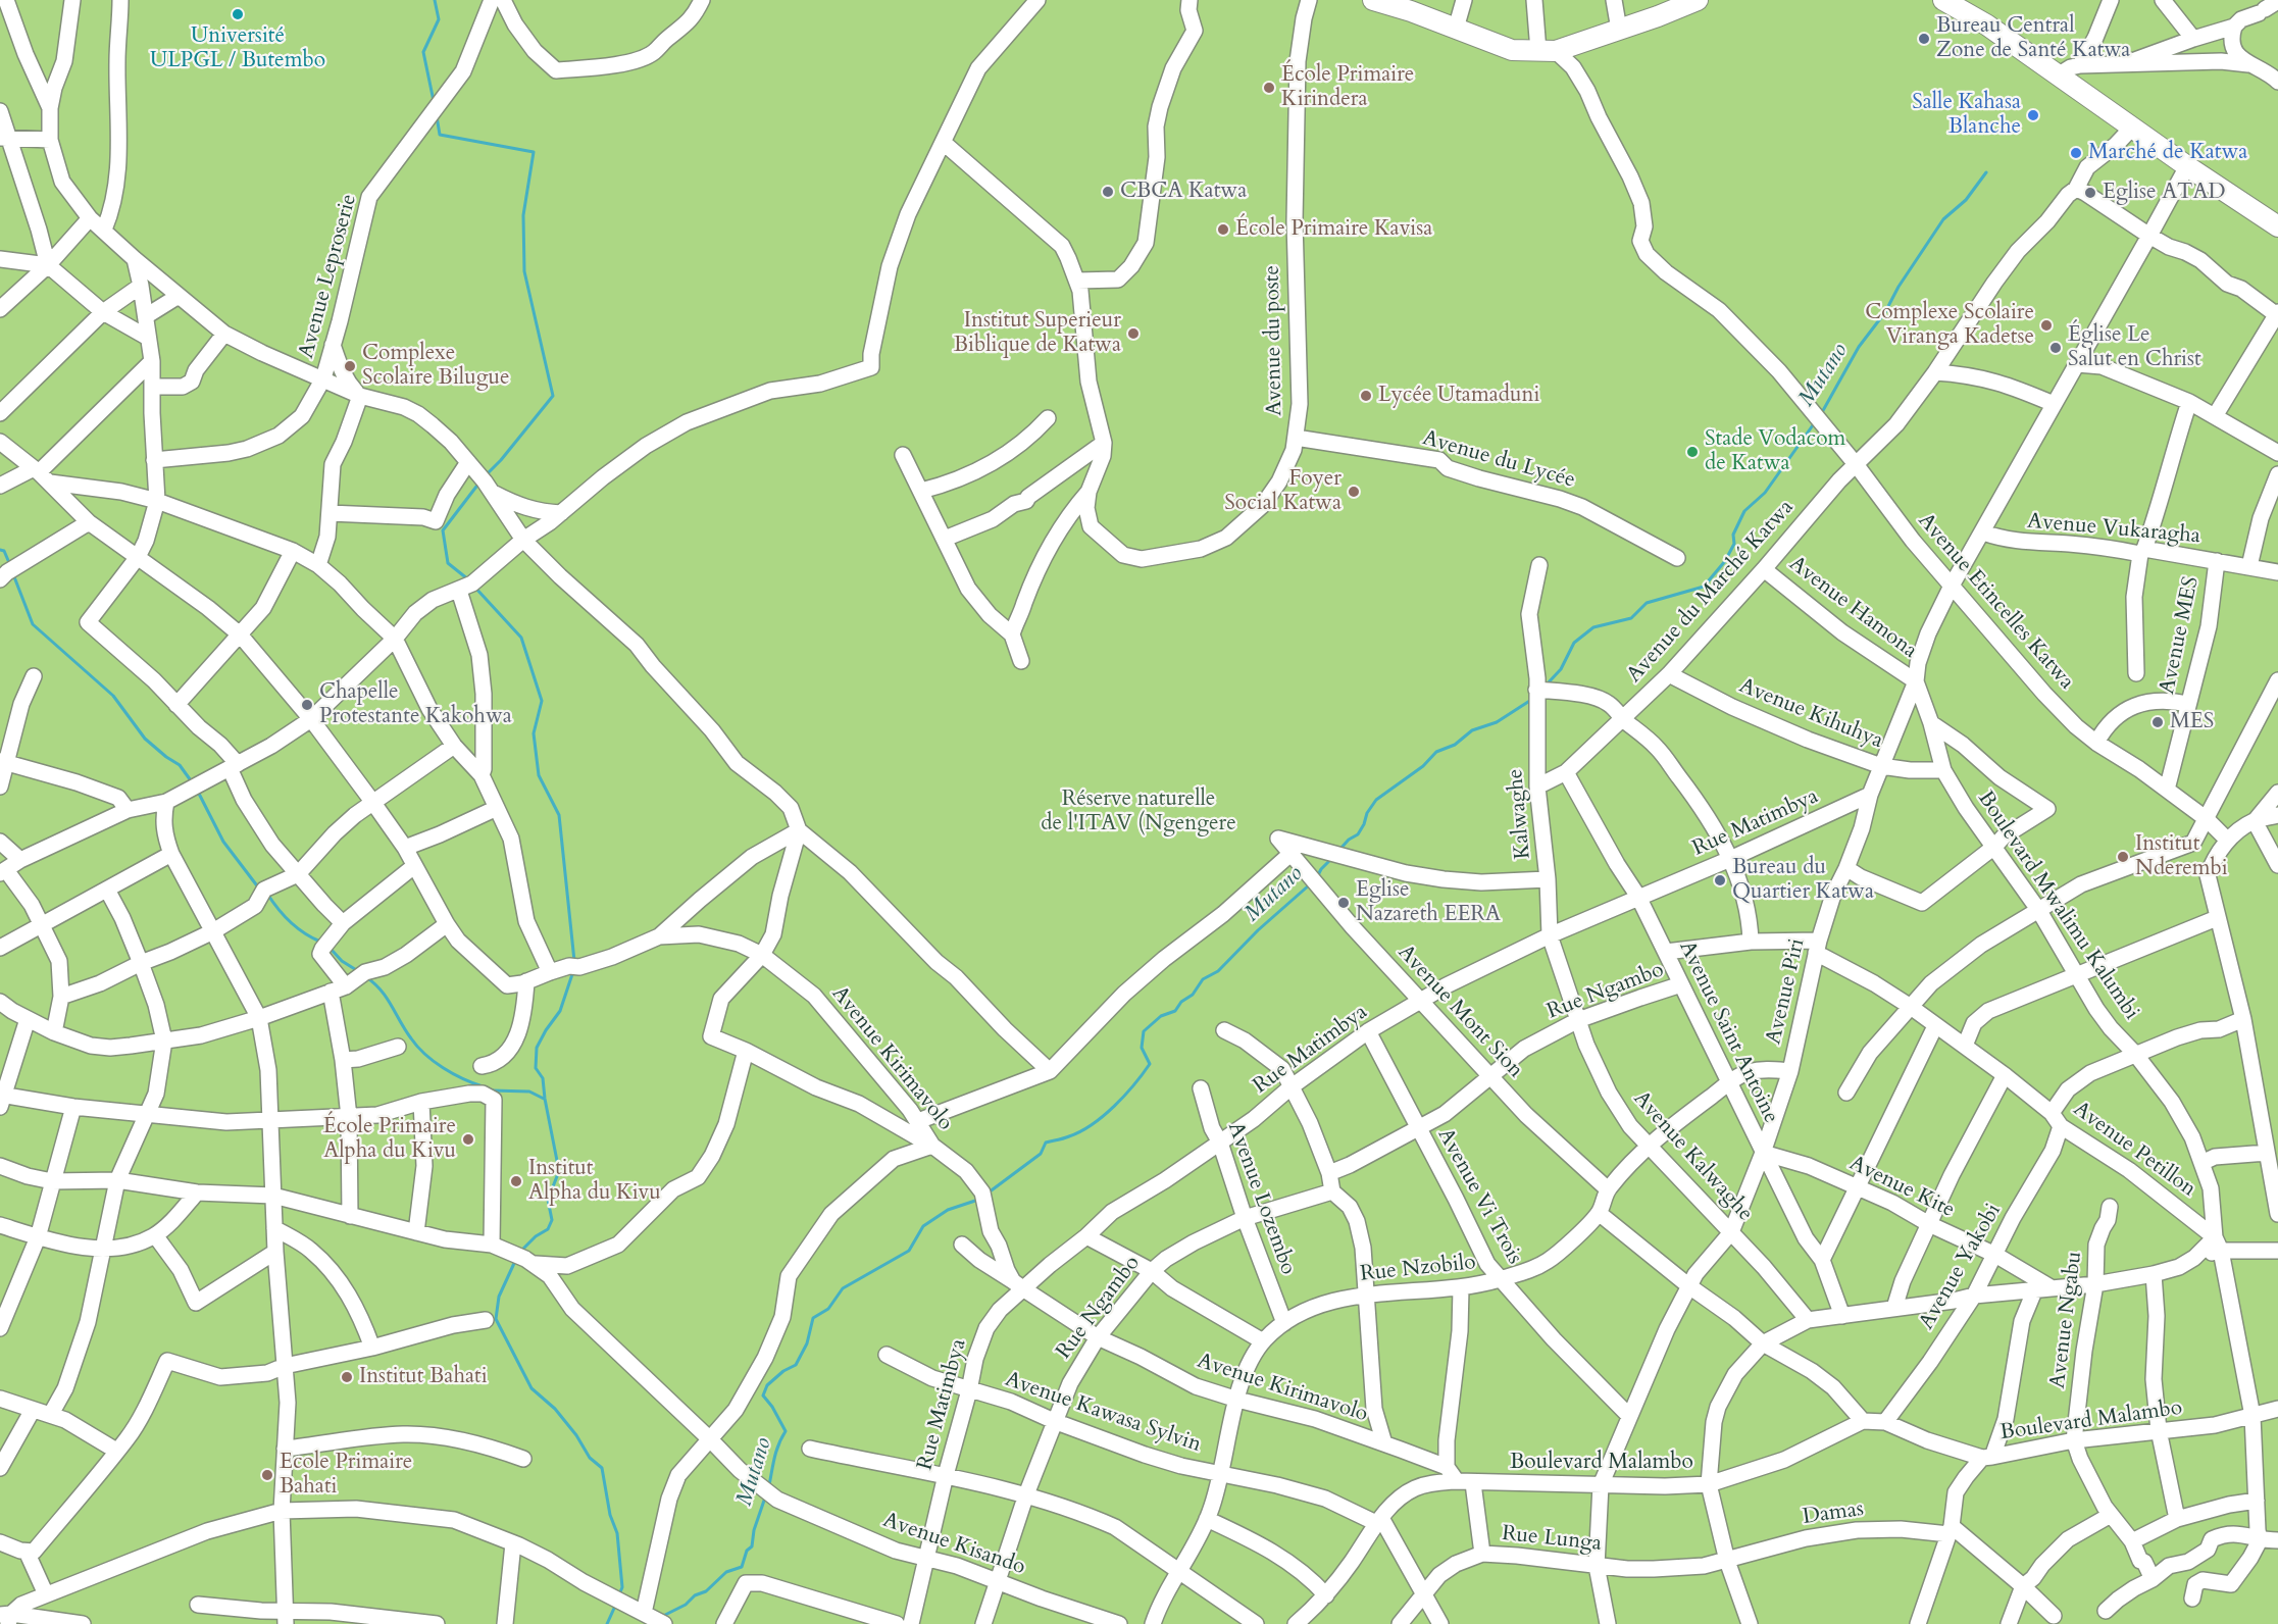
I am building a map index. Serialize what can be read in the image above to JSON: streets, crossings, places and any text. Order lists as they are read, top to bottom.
{
  "streets": {
    "street": [
      "Avenue Leproserie",
      "Avenue du poste",
      "Avenue du Lycée",
      "Avenue Vukaragha",
      "Avenue du Marché Katwa",
      "Avenue Etincelles Katwa",
      "Avenue Hamona",
      "Avenue MES",
      "Avenue Kihuhya",
      "Kalwaghe",
      "Rue Matimbya",
      "Boulevard Mwalimu Kalumbi",
      "Rue Ngambo",
      "Avenue Piri",
      "Avenue Mont Sion",
      "Avenue Saint Antoine",
      "Avenue Kirimavolo",
      "Avenue Petillon",
      "Avenue Kalwaghe",
      "Avenue Kite",
      "Avenue Vi Trois",
      "Avenue Lozembo",
      "Avenue Yakobi",
      "Rue Nzobilo",
      "Avenue Ngabu",
      "Avenue Kawasa Sylvin",
      "Boulevard Malambo",
      "Damas",
      "Rue Lunga",
      "Avenue Kisando"
    ]
  },
  "crossings": [
    ["Avenue du poste", "Avenue du Lycée"],
    ["Avenue Vukaragha", "Avenue MES"],
    ["Avenue du Marché Katwa", "Avenue Etincelles Katwa"],
    ["Avenue du Marché Katwa", "Avenue Hamona"],
    ["Avenue du Marché Katwa", "Avenue Kihuhya"],
    ["Avenue du Marché Katwa", "Kalwaghe"],
    ["Avenue du Marché Katwa", "Avenue Saint Antoine"],
    ["Avenue Etincelles Katwa", "Avenue MES"],
    ["Avenue Hamona", "Boulevard Mwalimu Kalumbi"],
    ["Avenue Kihuhya", "Boulevard Mwalimu Kalumbi"],
    ["Kalwaghe", "Rue Matimbya"],
    ["Kalwaghe", "Avenue Mont Sion"],
    ["Kalwaghe", "Avenue Kalwaghe"],
    ["Rue Matimbya", "Avenue Piri"],
    ["Rue Matimbya", "Avenue Mont Sion"],
    ["Rue Matimbya", "Avenue Saint Antoine"],
    ["Rue Matimbya", "Avenue Kirimavolo"],
    ["Rue Matimbya", "Avenue Kalwaghe"],
    ["Rue Matimbya", "Avenue Vi Trois"],
    ["Rue Matimbya", "Avenue Lozembo"],
    ["Rue Matimbya", "Avenue Kawasa Sylvin"],
    ["Rue Matimbya", "Avenue Kisando"],
    ["Boulevard Mwalimu Kalumbi", "Avenue Petillon"],
    ["Boulevard Mwalimu Kalumbi", "Avenue Yakobi"],
    ["Rue Ngambo", "Avenue Mont Sion"],
    ["Rue Ngambo", "Avenue Saint Antoine"],
    ["Rue Ngambo", "Avenue Kirimavolo"],
    ["Rue Ngambo", "Avenue Kalwaghe"],
    ["Rue Ngambo", "Avenue Vi Trois"],
    ["Rue Ngambo", "Avenue Lozembo"],
    ["Rue Ngambo", "Avenue Kawasa Sylvin"],
    ["Rue Ngambo", "Avenue Kisando"],
    ["Avenue Piri", "Avenue Saint Antoine"],
    ["Avenue Piri", "Avenue Petillon"],
    ["Avenue Piri", "Avenue Kalwaghe"],
    ["Avenue Piri", "Avenue Kite"],
    ["Avenue Piri", "Avenue Vi Trois"],
    ["Avenue Piri", "Rue Nzobilo"],
    ["Avenue Piri", "Boulevard Malambo"],
    ["Avenue Piri", "Rue Lunga"],
    ["Avenue Mont Sion", "Rue Nzobilo"],
    ["Avenue Saint Antoine", "Avenue Petillon"],
    ["Avenue Saint Antoine", "Avenue Kite"],
    ["Avenue Saint Antoine", "Rue Nzobilo"],
    ["Avenue Kirimavolo", "Rue Nzobilo"],
    ["Avenue Petillon", "Avenue Yakobi"],
    ["Avenue Kalwaghe", "Rue Nzobilo"],
    ["Avenue Kite", "Avenue Yakobi"],
    ["Avenue Vi Trois", "Rue Nzobilo"],
    ["Avenue Lozembo", "Rue Nzobilo"],
    ["Avenue Yakobi", "Boulevard Malambo"],
    ["Rue Nzobilo", "Avenue Kawasa Sylvin"],
    ["Avenue Ngabu", "Boulevard Malambo"],
    ["Avenue Kawasa Sylvin", "Boulevard Malambo"],
    ["Damas", "Rue Lunga"]
  ],
  "water": ["Mutano"],
  "parks": ["Réserve naturelle de l'ITAV (Ngengere"],
  "places": [
    "Université ULPGL / Butembo",
    "Bureau Central Zone de Santé Katwa",
    "École Primaire Kirindera",
    "Salle Kahasa Blanche",
    "Marché de Katwa",
    "CBCA Katwa",
    "Eglise ATAD",
    "École Primaire Kavisa",
    "Complexe Scolaire Viranga Kadetse",
    "Institut Superieur Biblique de Katwa",
    "Église Le Salut en Christ",
    "Complexe Scolaire Bilugue",
    "Lycée Utamaduni",
    "Stade Vodacom de Katwa",
    "Foyer Social Katwa",
    "Chapelle Protestante Kakohwa",
    "MES",
    "Institut Nderembi",
    "Bureau du Quartier Katwa",
    "Eglise Nazareth EERA",
    "École Primaire Alpha du Kivu",
    "Institut Alpha du Kivu",
    "Institut Bahati",
    "Ecole Primaire Bahati"
  ]
}
